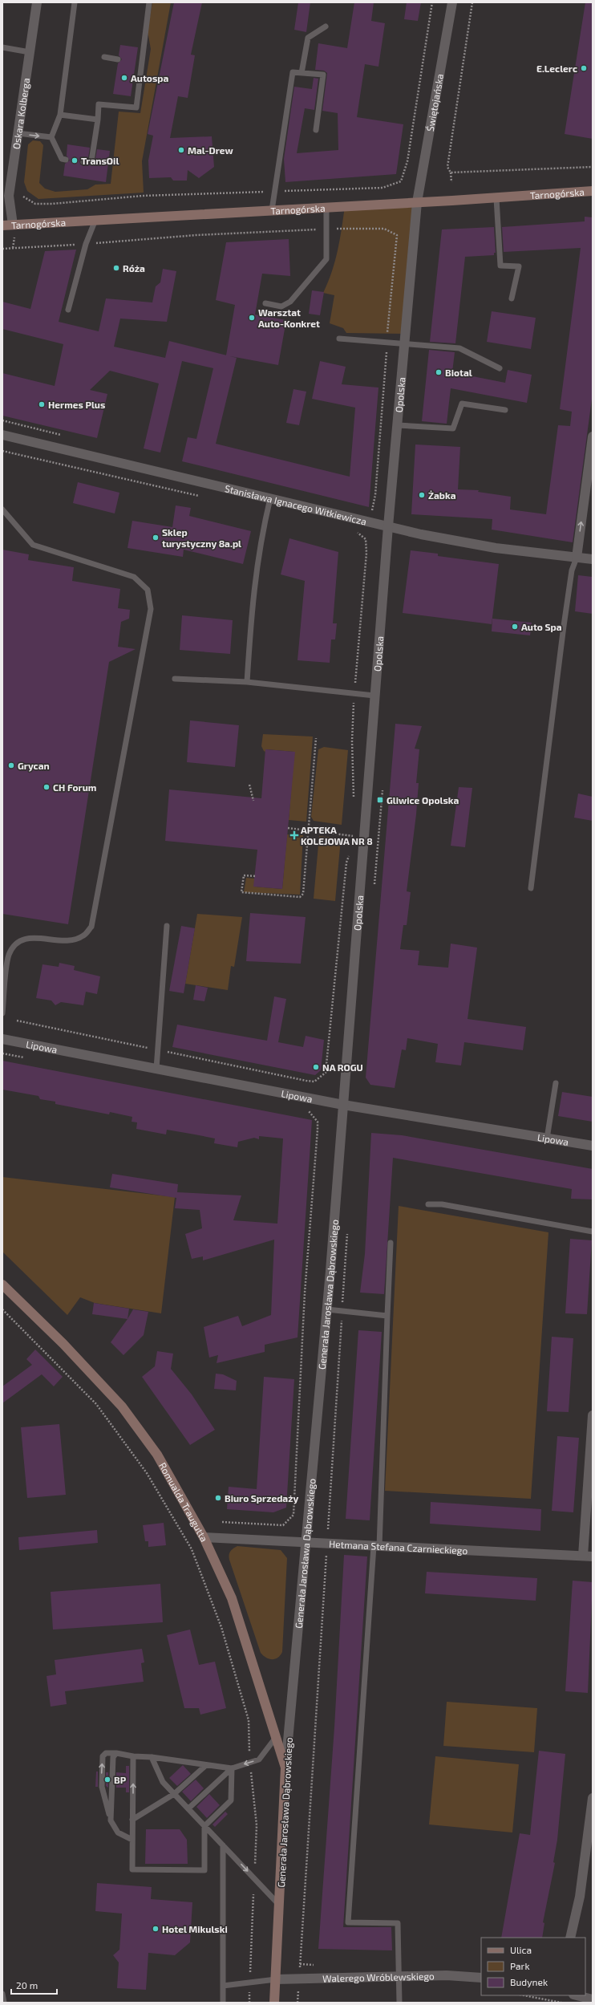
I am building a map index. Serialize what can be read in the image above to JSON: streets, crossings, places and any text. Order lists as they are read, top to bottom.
{
  "streets": {
    "main road": ["Tarnogórska", "Generała Jarosława Dąbrowskiego", "Romualda Traugutta"],
    "street": [
      "Świętojańska",
      "Oskara Kolberga",
      "Opolska",
      "Stanisława Ignacego Witkiewicza",
      "Lipowa",
      "Hetmana Stefana Czarnieckiego",
      "Walerego Wróblewskiego"
    ]
  },
  "crossings": [
    ["Świętojańska", "Tarnogórska"],
    ["Świętojańska", "Opolska"],
    ["Oskara Kolberga", "Tarnogórska"],
    ["Tarnogórska", "Opolska"],
    ["Opolska", "Stanisława Ignacego Witkiewicza"],
    ["Opolska", "Lipowa"],
    ["Opolska", "Generała Jarosława Dąbrowskiego"],
    ["Lipowa", "Generała Jarosława Dąbrowskiego"],
    ["Generała Jarosława Dąbrowskiego", "Romualda Traugutta"],
    ["Generała Jarosława Dąbrowskiego", "Hetmana Stefana Czarnieckiego"],
    ["Generała Jarosława Dąbrowskiego", "Walerego Wróblewskiego"],
    ["Romualda Traugutta", "Hetmana Stefana Czarnieckiego"]
  ],
  "places": {
    "other": [
      "E.Leclerc",
      "Autospa",
      "Mal-Drew",
      "TransOil",
      "Róża",
      "Warsztat Auto-Konkret",
      "Biotal",
      "Hermes Plus",
      "Żabka",
      "Sklep turystyczny 8a.pl",
      "Auto Spa",
      "Grycan",
      "CH Forum",
      "NA ROGU",
      "Biuro Sprzedaży",
      "BP",
      "Hotel Mikulski"
    ],
    "transit": ["Gliwice Opolska"],
    "health": ["APTEKA KOLEJOWA NR 8"]
  },
  "legend": ["Ulica", "Park", "Budynek"],
  "scale_bar": "20 m"
}
